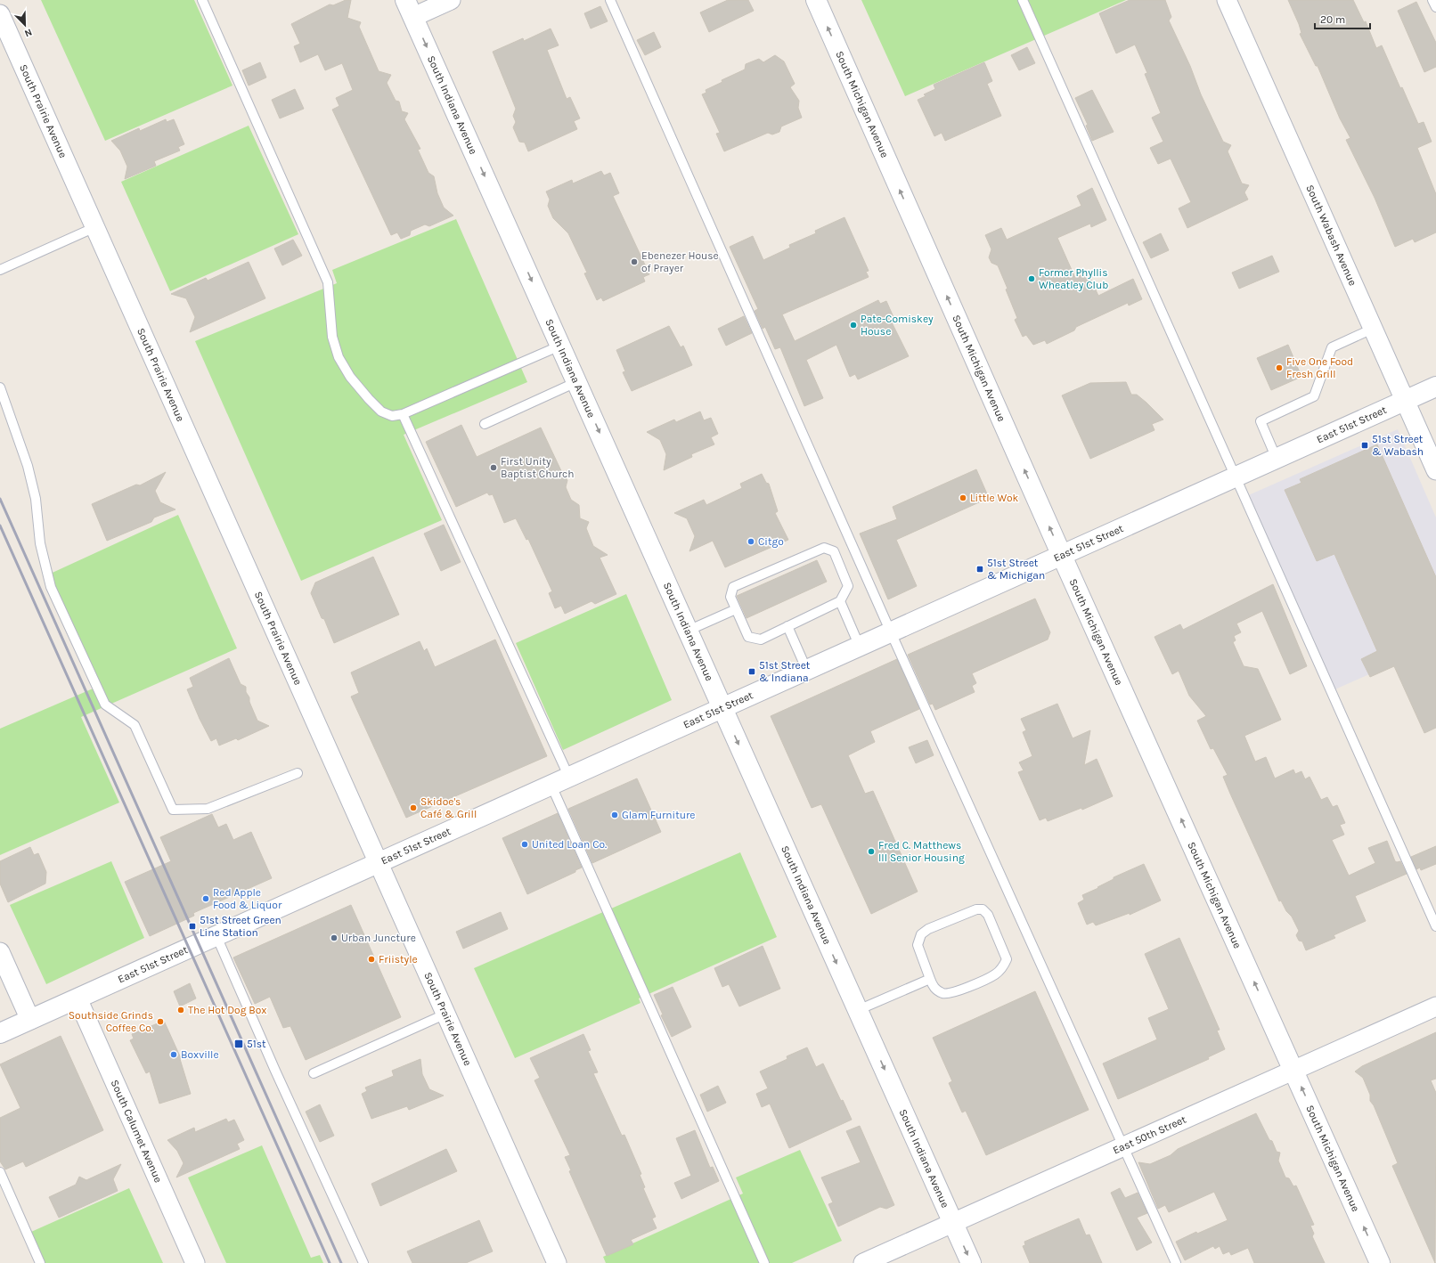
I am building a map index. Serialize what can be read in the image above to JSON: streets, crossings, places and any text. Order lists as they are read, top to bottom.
{
  "streets": {
    "street": [
      "South Michigan Avenue",
      "South Indiana Avenue",
      "South Prairie Avenue",
      "South Wabash Avenue",
      "East 51st Street",
      "South Calumet Avenue",
      "East 50th Street"
    ]
  },
  "crossings": [
    ["South Michigan Avenue", "East 51st Street"],
    ["South Michigan Avenue", "East 50th Street"],
    ["South Indiana Avenue", "East 51st Street"],
    ["South Indiana Avenue", "East 50th Street"],
    ["South Prairie Avenue", "East 51st Street"],
    ["South Wabash Avenue", "East 51st Street"],
    ["East 51st Street", "South Calumet Avenue"]
  ],
  "one_way": ["South Michigan Avenue", "South Indiana Avenue"],
  "places": {
    "other": [
      "Ebenezer House of Prayer",
      "Former Phyllis Wheatley Club",
      "Pate-Comiskey House",
      "Five One Food Fresh Grill",
      "First Unity Baptist Church",
      "Little Wok",
      "Citgo",
      "Skidoe's Café & Grill",
      "Glam Furniture",
      "United Loan Co.",
      "Fred C. Matthews III Senior Housing",
      "Red Apple Food & Liquor",
      "Urban Juncture",
      "Friistyle",
      "The Hot Dog Box",
      "Southside Grinds Coffee Co.",
      "Boxville"
    ],
    "transit": [
      "51st Street & Wabash",
      "51st Street & Michigan",
      "51st Street & Indiana",
      "51st Street Green Line Station",
      "51st"
    ]
  },
  "scale_bar": "20 m",
  "north": "bottom right"
}
